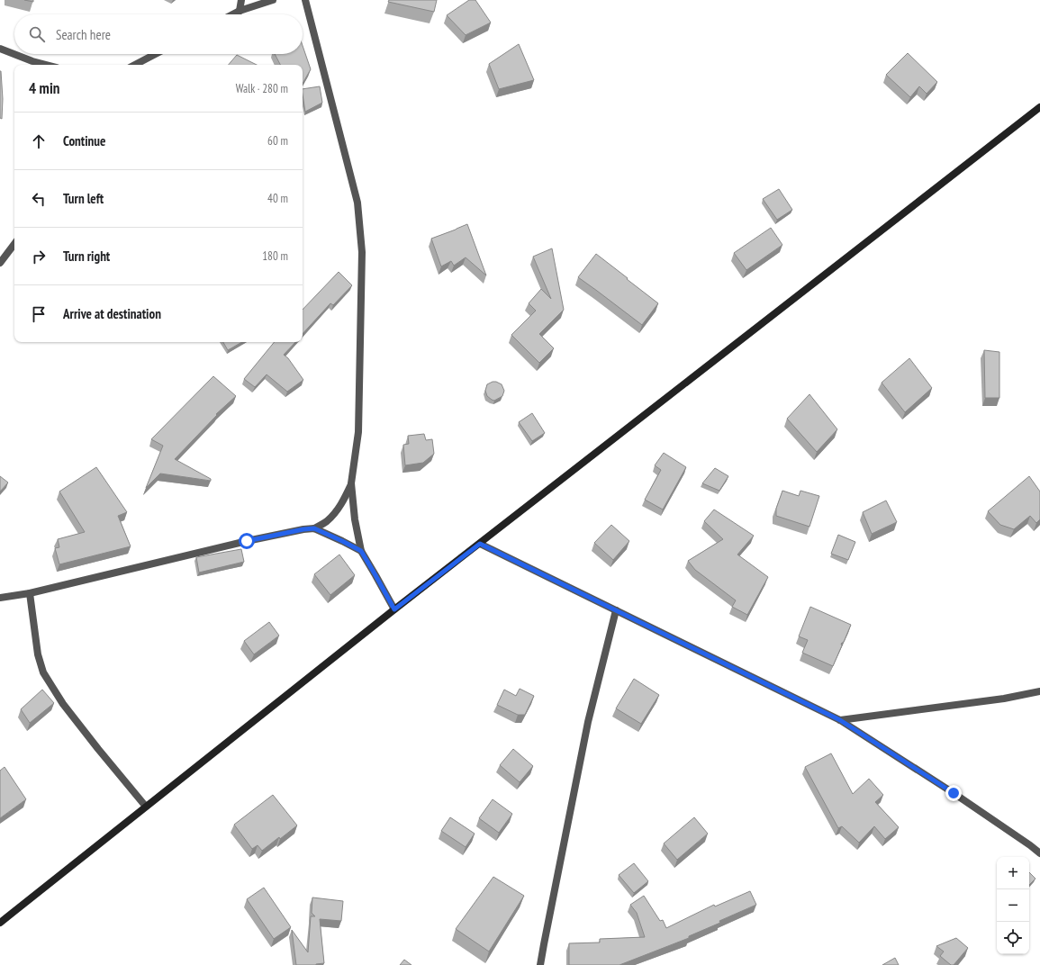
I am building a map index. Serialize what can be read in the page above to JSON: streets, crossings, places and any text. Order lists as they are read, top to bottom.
{
  "page": {
    "search": "Search here",
    "heading": ["4 min", "Walk · 280 m"],
    "list": [
      ["Continue", "60 m"],
      ["Turn left", "40 m"],
      ["Turn right", "180 m"],
      "Arrive at destination"
    ],
    "map_buttons": ["+", "−"]
  }
}
